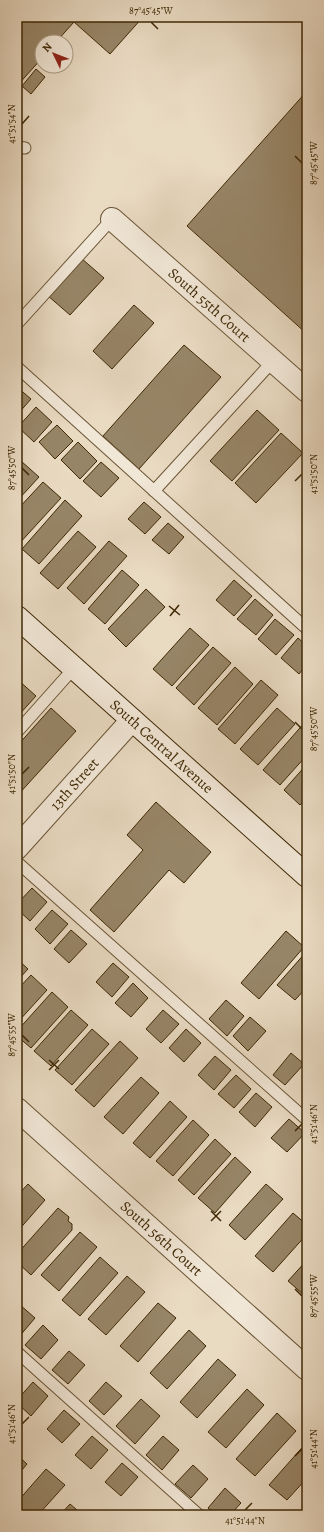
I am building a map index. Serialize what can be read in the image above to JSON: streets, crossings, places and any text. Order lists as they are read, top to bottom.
{
  "streets": {
    "street": [
      "South 55th Court",
      "South Central Avenue",
      "13th Street",
      "South 56th Court"
    ]
  },
  "crossings": [
    ["South Central Avenue", "13th Street"]
  ],
  "north": "top left",
  "coordinates": [
    "87°45'45\"W",
    "41°51'54\"N",
    "87°45'50\"W",
    "41°51'50\"N",
    "87°45'55\"W",
    "41°51'46\"N",
    "41°51'44\"N"
  ]
}
